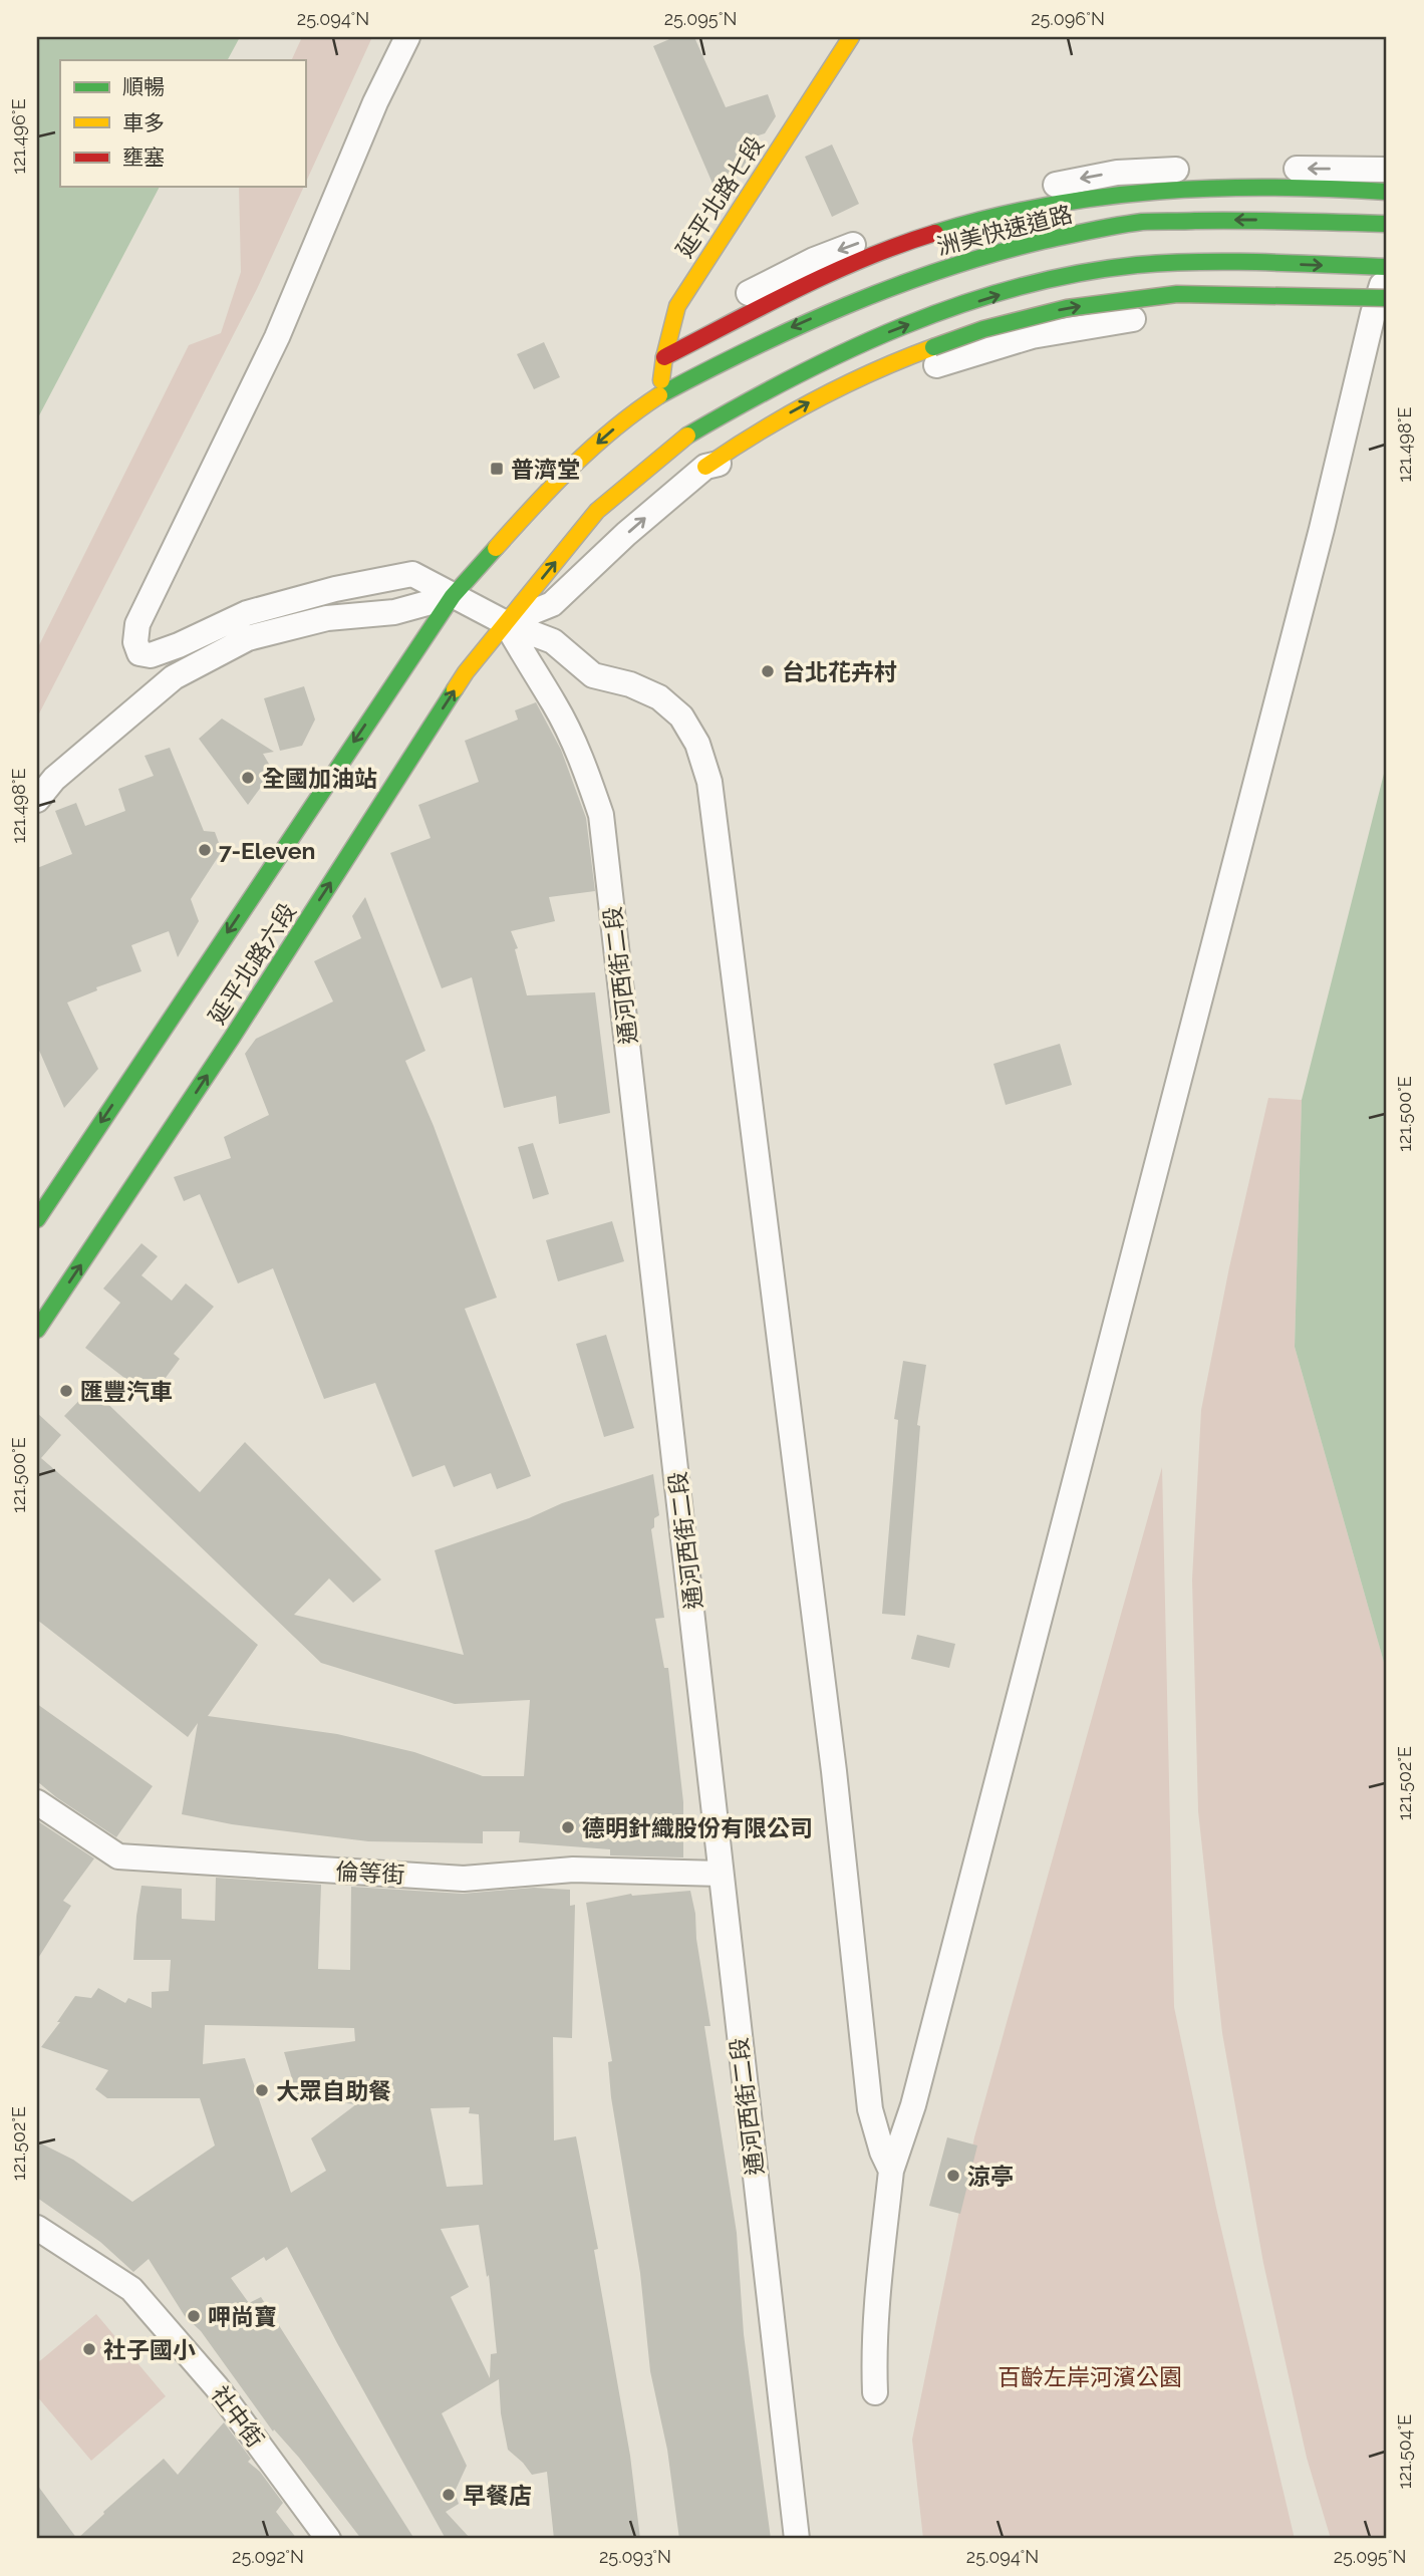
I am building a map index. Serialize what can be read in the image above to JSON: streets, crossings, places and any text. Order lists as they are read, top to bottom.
{
  "streets": {
    "main road": ["延平北路七段", "洲美快速道路", "延平北路六段"],
    "street": ["通河西街二段", "倫等街", "社中街"]
  },
  "crossings": [
    ["延平北路七段", "洲美快速道路"],
    ["延平北路六段", "通河西街二段"],
    ["通河西街二段", "倫等街"]
  ],
  "parks": ["百齡左岸河濱公園"],
  "places": {
    "transit": ["普濟堂"],
    "other": [
      "台北花卉村",
      "全國加油站",
      "7-Eleven",
      "匯豐汽車",
      "德明針織股份有限公司",
      "大眾自助餐",
      "涼亭",
      "呷尚寶",
      "社子國小",
      "早餐店"
    ]
  },
  "legend": ["順暢", "車多", "壅塞"],
  "coordinates": [
    "25.094°N",
    "25.095°N",
    "25.096°N",
    "121.496°E",
    "121.498°E",
    "121.500°E",
    "121.502°E",
    "121.504°E",
    "25.092°N",
    "25.093°N"
  ]
}
